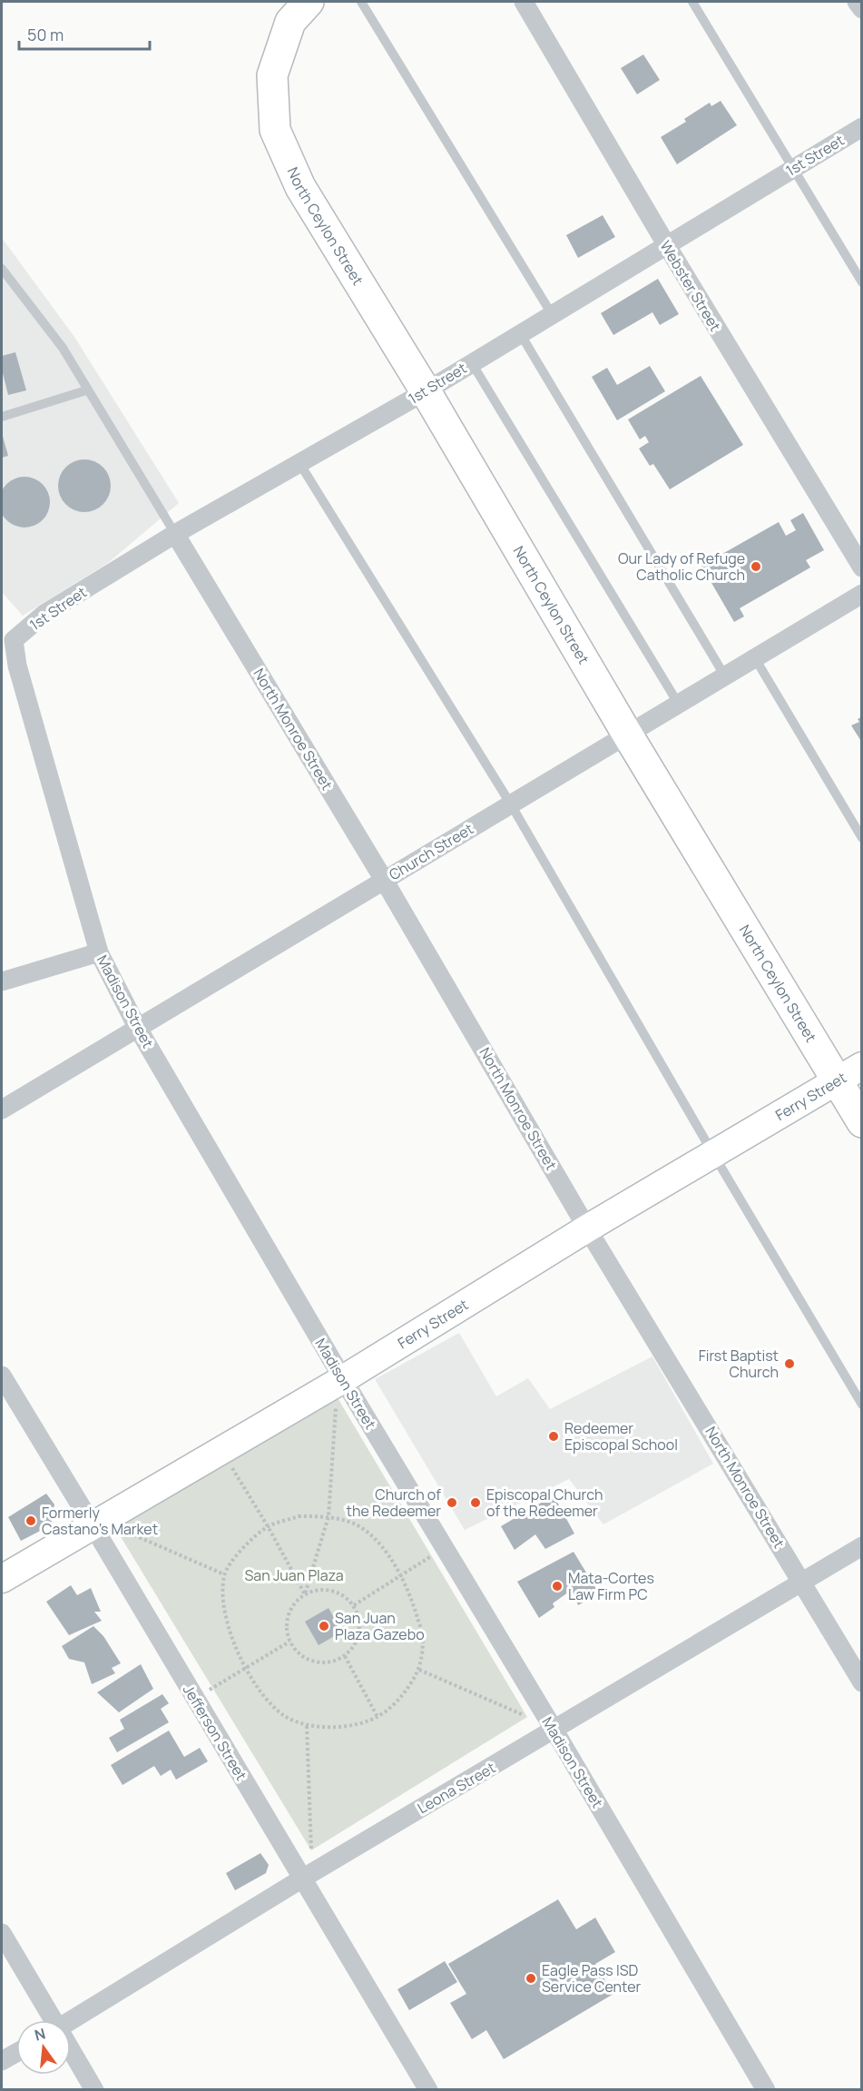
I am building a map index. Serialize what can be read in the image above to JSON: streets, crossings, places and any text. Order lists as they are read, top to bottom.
{
  "streets": {
    "main road": ["North Ceylon Street"],
    "street": [
      "1st Street",
      "Webster Street",
      "North Monroe Street",
      "Church Street",
      "Madison Street",
      "Ferry Street",
      "Jefferson Street",
      "Leona Street"
    ]
  },
  "crossings": [
    ["1st Street", "North Ceylon Street"],
    ["1st Street", "Webster Street"],
    ["1st Street", "North Monroe Street"],
    ["1st Street", "Madison Street"],
    ["North Ceylon Street", "Church Street"],
    ["North Ceylon Street", "Ferry Street"],
    ["North Monroe Street", "Church Street"],
    ["North Monroe Street", "Ferry Street"],
    ["North Monroe Street", "Leona Street"],
    ["Church Street", "Madison Street"],
    ["Madison Street", "Ferry Street"],
    ["Madison Street", "Leona Street"],
    ["Ferry Street", "Jefferson Street"],
    ["Jefferson Street", "Leona Street"]
  ],
  "parks": ["San Juan Plaza"],
  "places": [
    "Our Lady of Refuge Catholic Church",
    "First Baptist Church",
    "Redeemer Episcopal School",
    "Church of the Redeemer",
    "Episcopal Church of the Redeemer",
    "Formerly Castano's Market",
    "Mata-Cortes Law Firm PC",
    "San Juan Plaza Gazebo",
    "Eagle Pass ISD Service Center"
  ],
  "scale_bar": "50 m",
  "north": "top"
}
